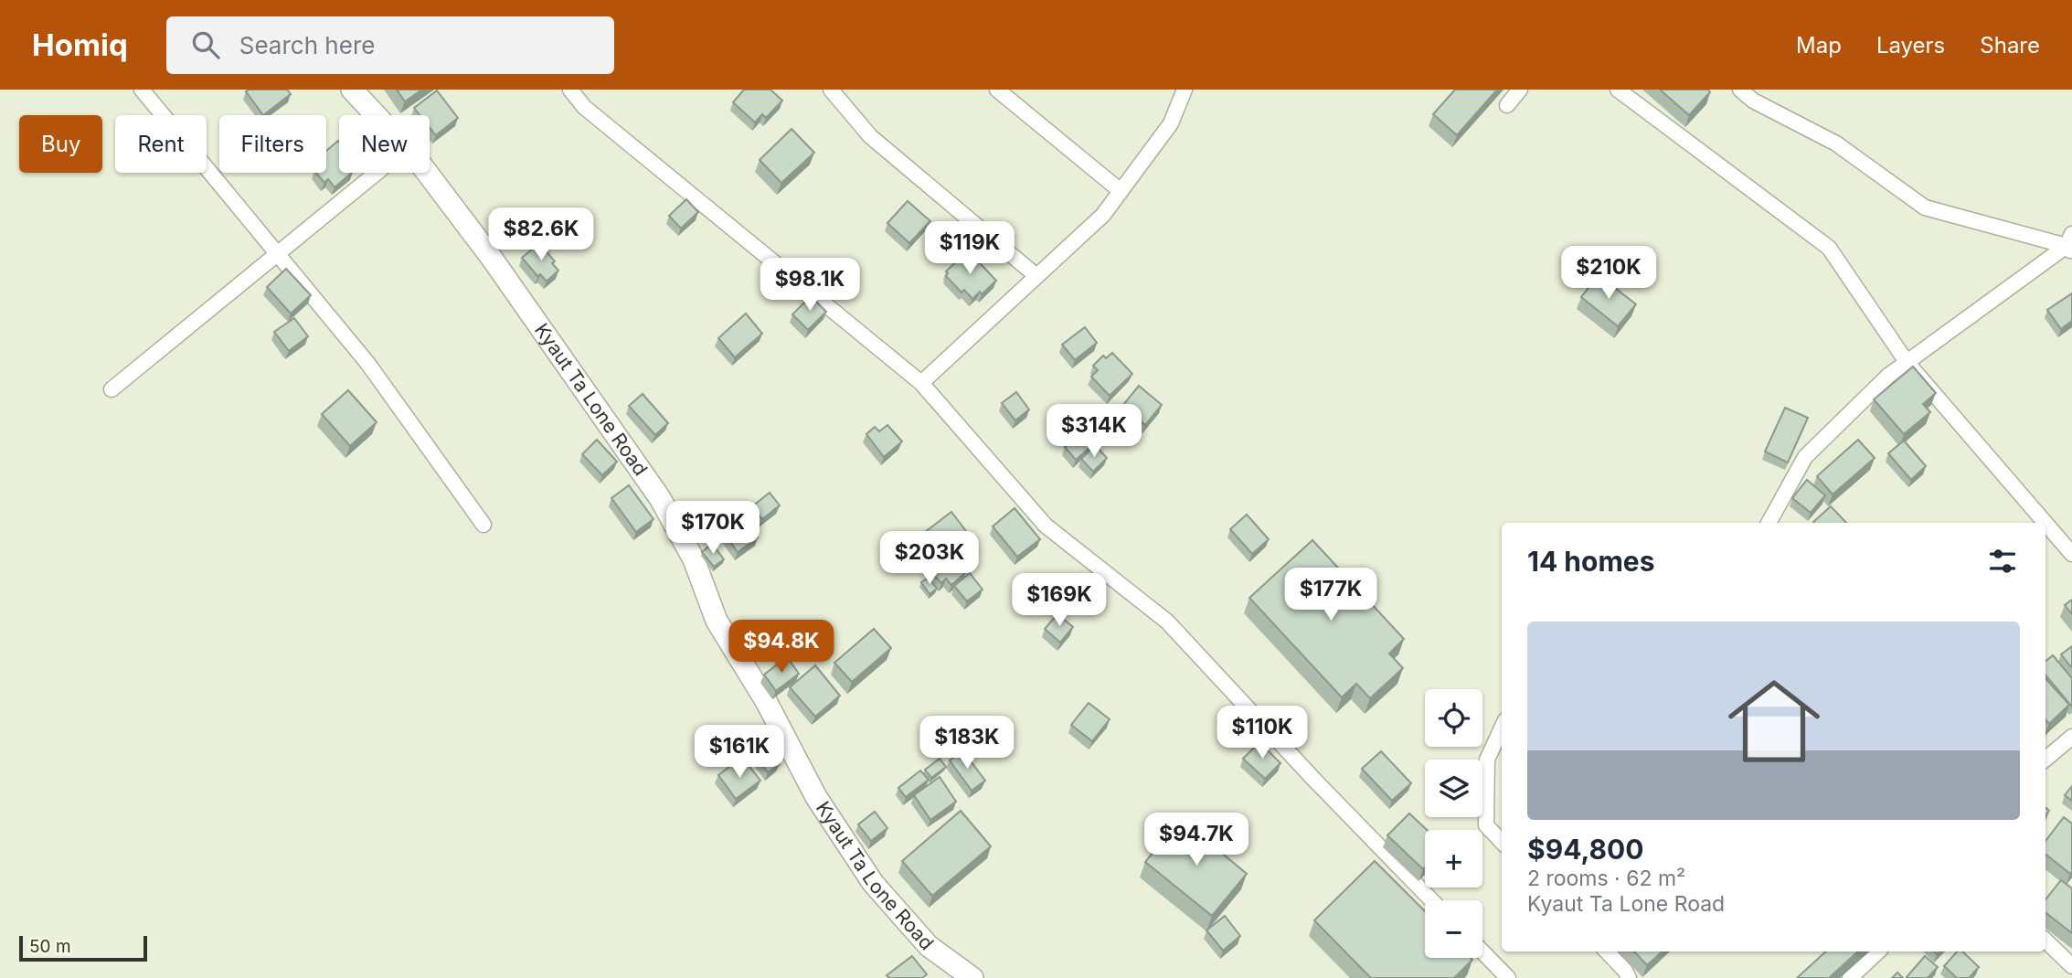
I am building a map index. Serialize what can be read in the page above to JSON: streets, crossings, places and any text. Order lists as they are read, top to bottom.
{
  "streets": {
    "main road": ["Kyaut Ta Lone Road"]
  },
  "scale_bar": "50 m",
  "page": {
    "header": "Homiq",
    "search": "Search here",
    "nav": ["Map", "Layers", "Share"],
    "chip": [
      "Buy",
      "Rent",
      "Filters",
      "New"
    ],
    "price": [
      "$82.6K",
      "$119K",
      "$210K",
      "$98.1K",
      "$314K",
      "$170K",
      "$203K",
      "$177K",
      "$169K",
      "$94.8K",
      "$110K",
      "$183K",
      "$161K",
      "$94.7K"
    ],
    "heading": "14 homes",
    "list": [
      {
        "name": "$94,800",
        "note": "2 rooms · 62 m² · Kyaut Ta Lone Road"
      }
    ],
    "map_buttons": ["+", "−"],
    "scale": "50 m"
  }
}
